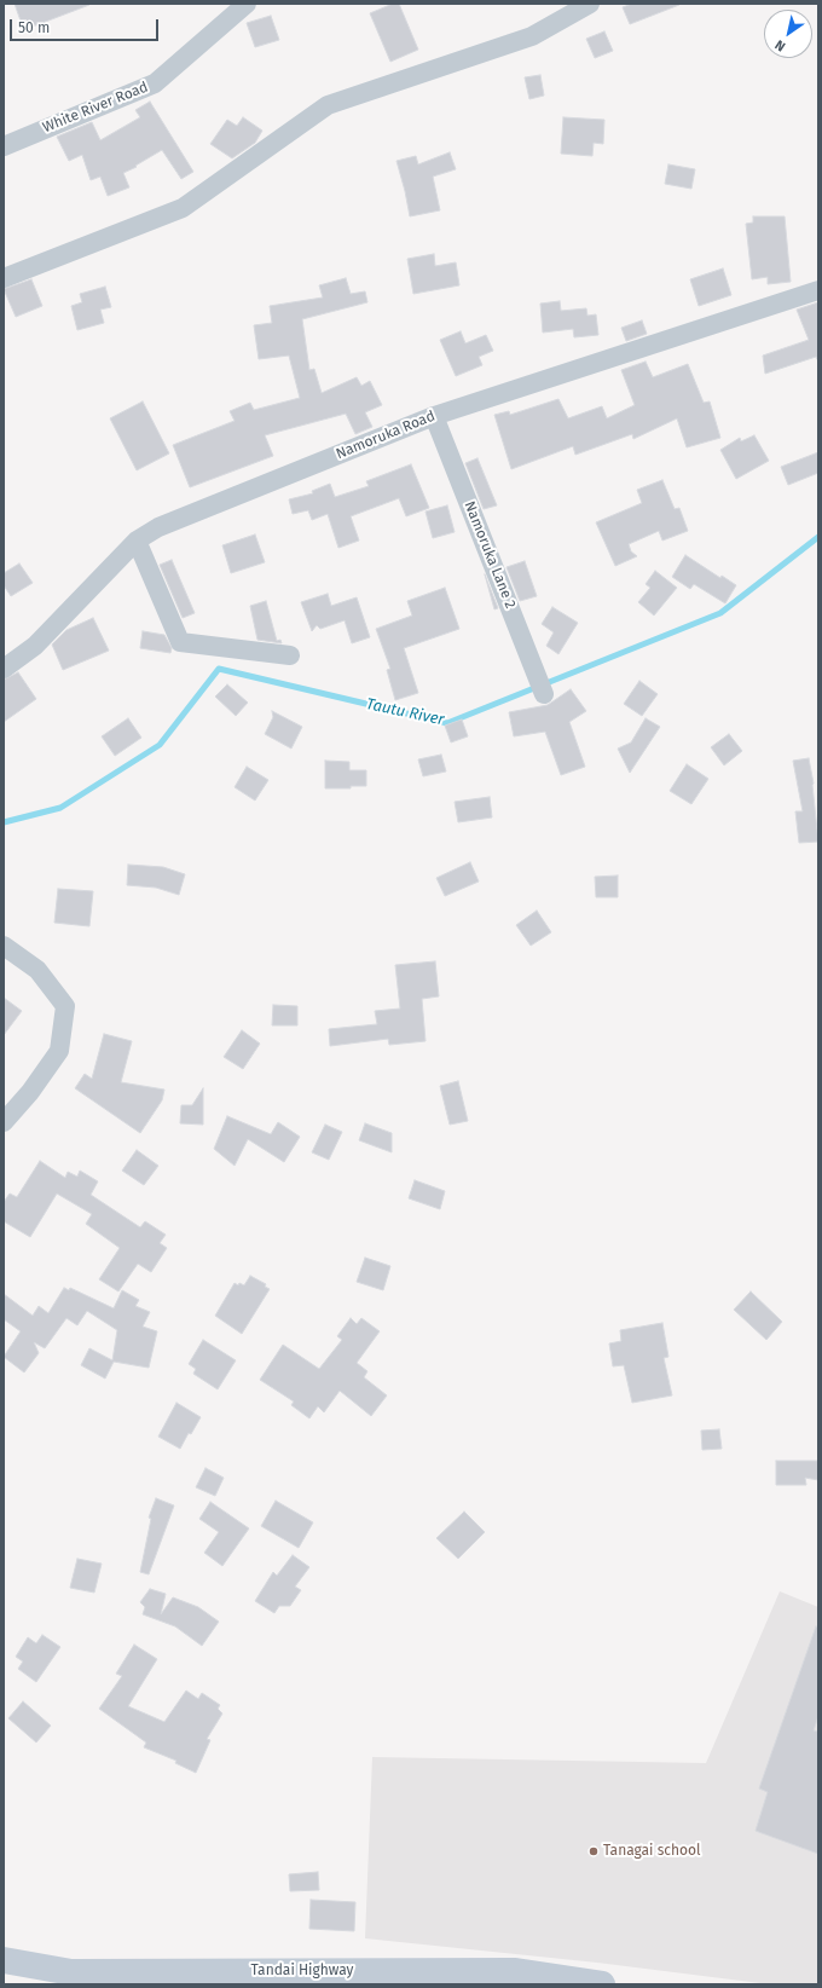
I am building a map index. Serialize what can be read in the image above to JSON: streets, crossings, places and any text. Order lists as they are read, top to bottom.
{
  "streets": {
    "main road": ["Tandai Highway"],
    "street": ["White River Road", "Namoruka Road", "Namoruka Lane 2"]
  },
  "crossings": [
    ["Namoruka Road", "Namoruka Lane 2"]
  ],
  "water": ["Tautu River"],
  "places": ["Tanagai school"],
  "scale_bar": "50 m",
  "north": "bottom left"
}
